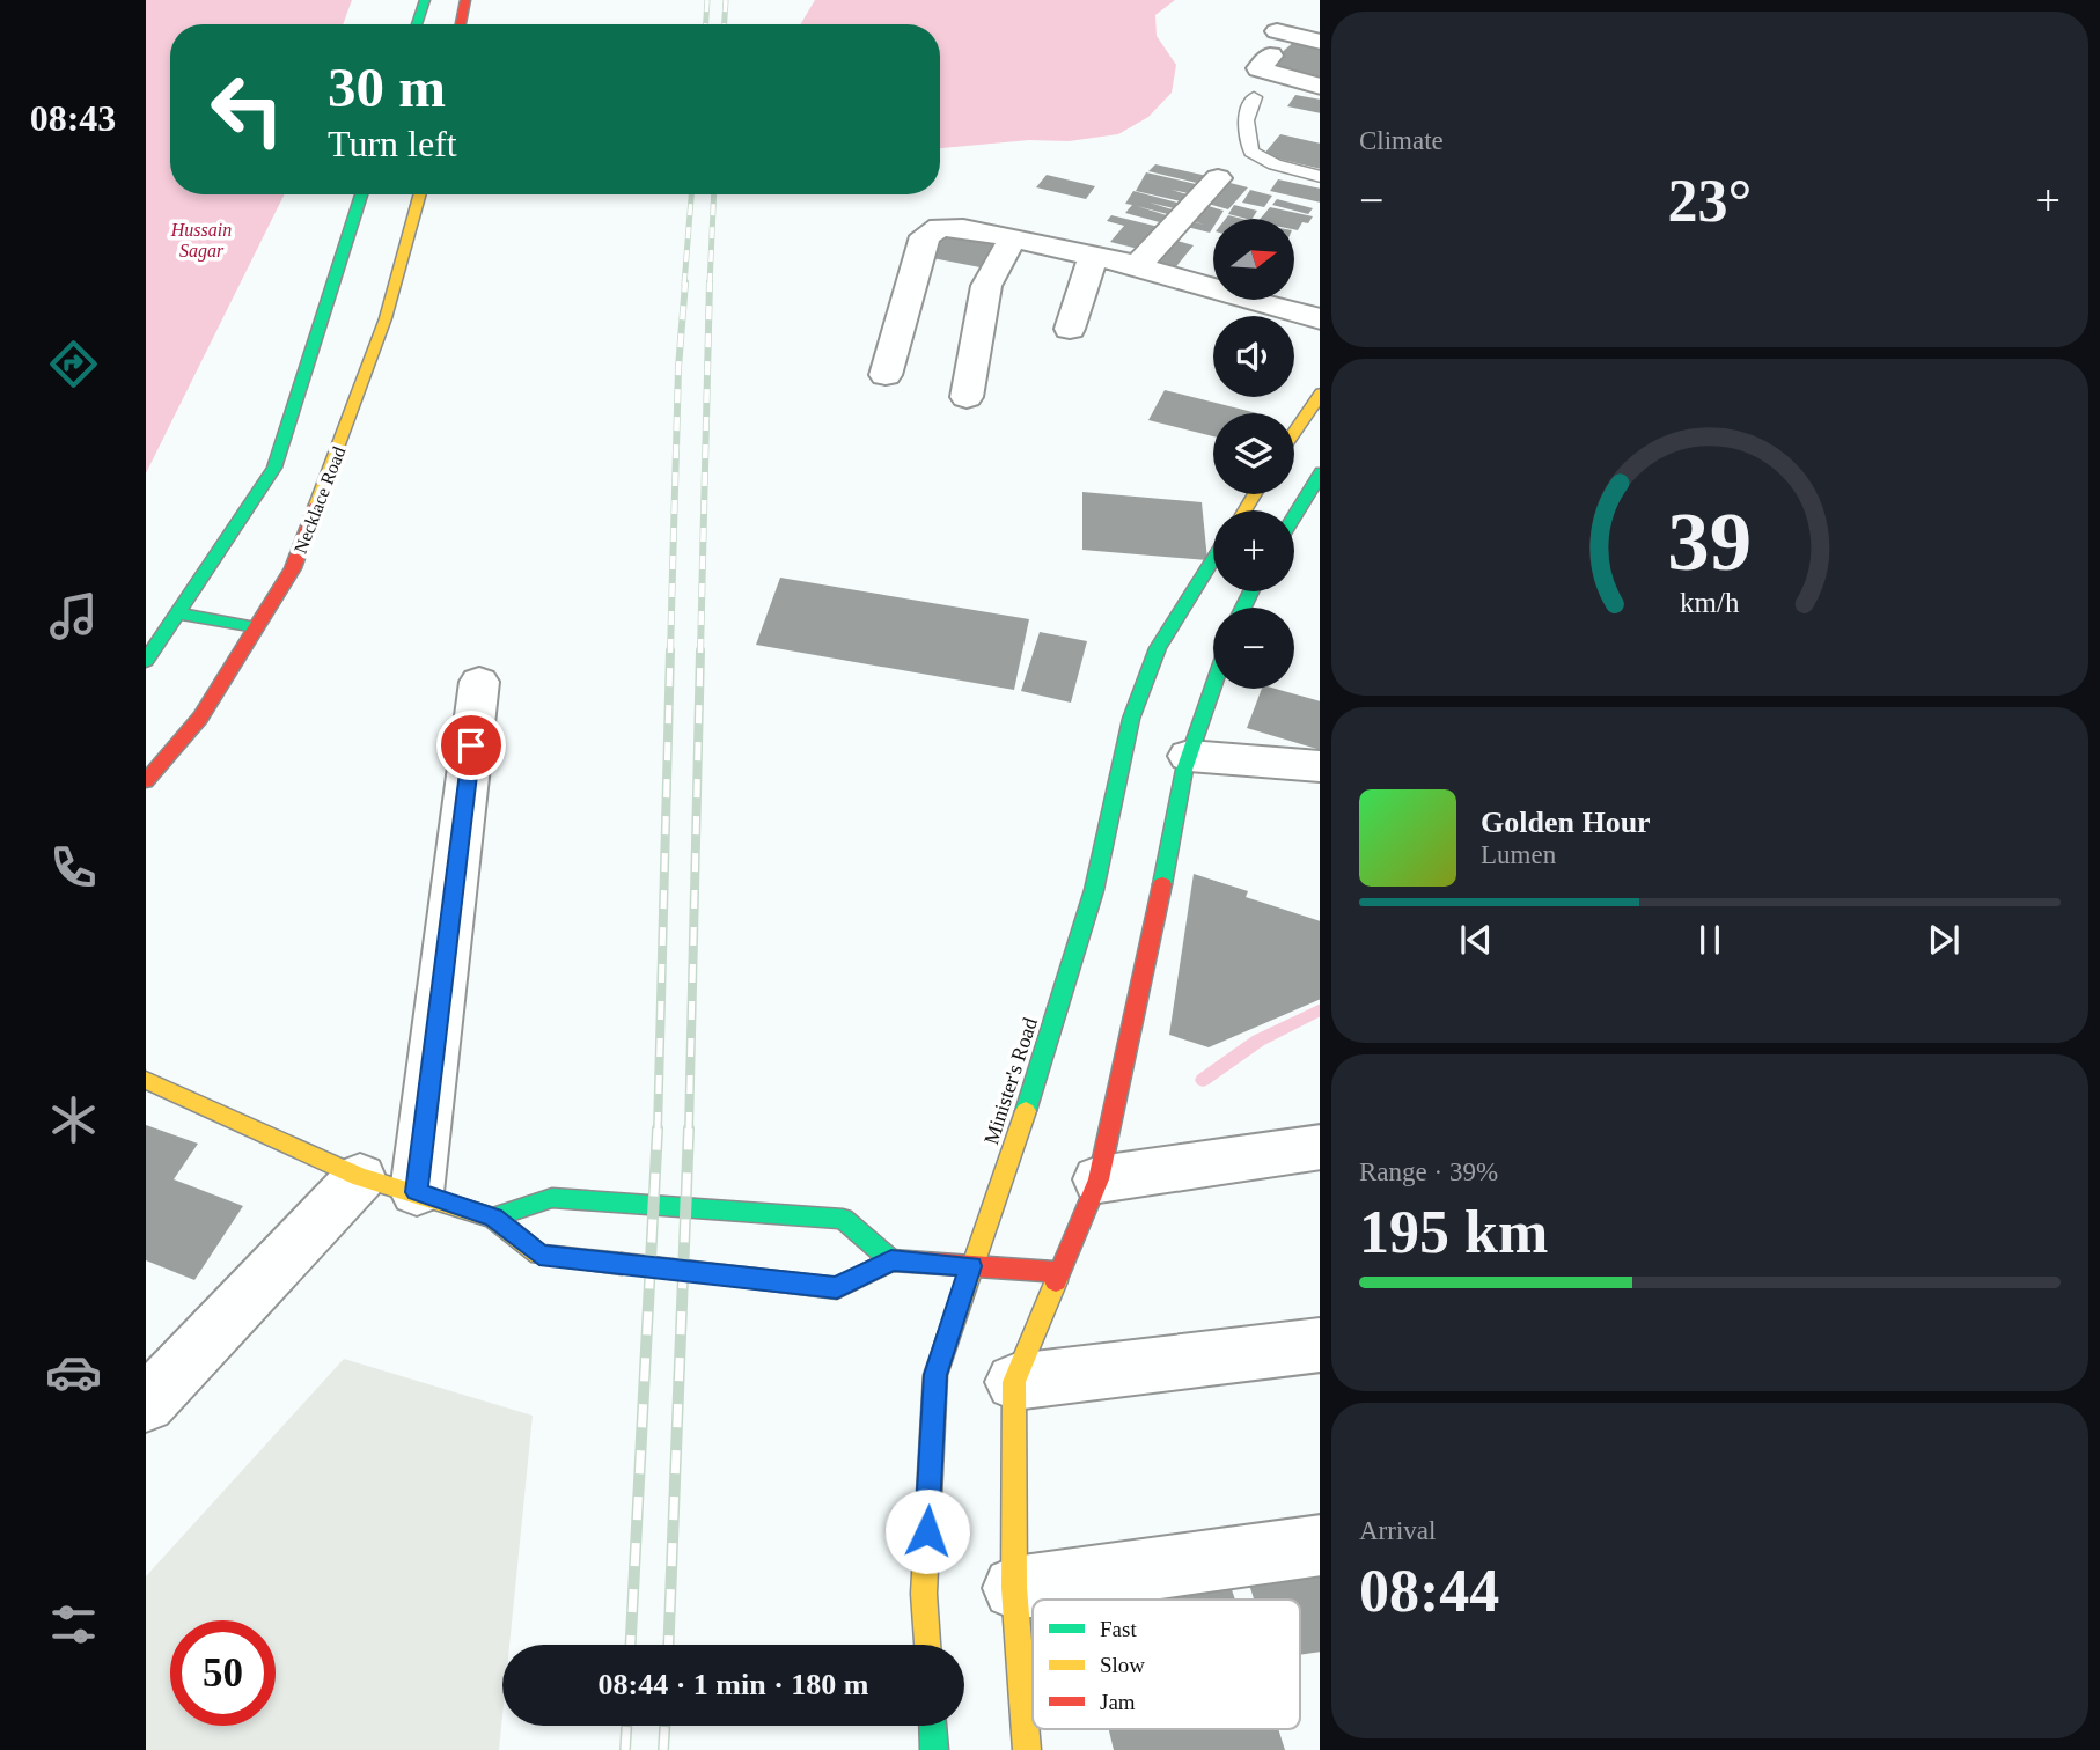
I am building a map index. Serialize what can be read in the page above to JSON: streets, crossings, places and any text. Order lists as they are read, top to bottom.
{
  "streets": {
    "main road": ["Necklace Road", "Minister's Road"]
  },
  "water": ["Hussain Sagar"],
  "legend": ["Fast", "Slow", "Jam"],
  "north": "right",
  "page": {
    "tabs": "08:43",
    "tile": [
      "Climate",
      ["Range · 39%", "195 km"],
      ["Arrival", "08:44"]
    ],
    "turn": ["30 m", "Turn left"],
    "heat": ["−", "23°", "+"],
    "map_buttons": ["+", "−"],
    "song": ["Golden Hour", "Lumen"],
    "limit": "50",
    "trip": "08:44 · 1 min · 180 m",
    "gauge": ["39", "km/h"]
  }
}
